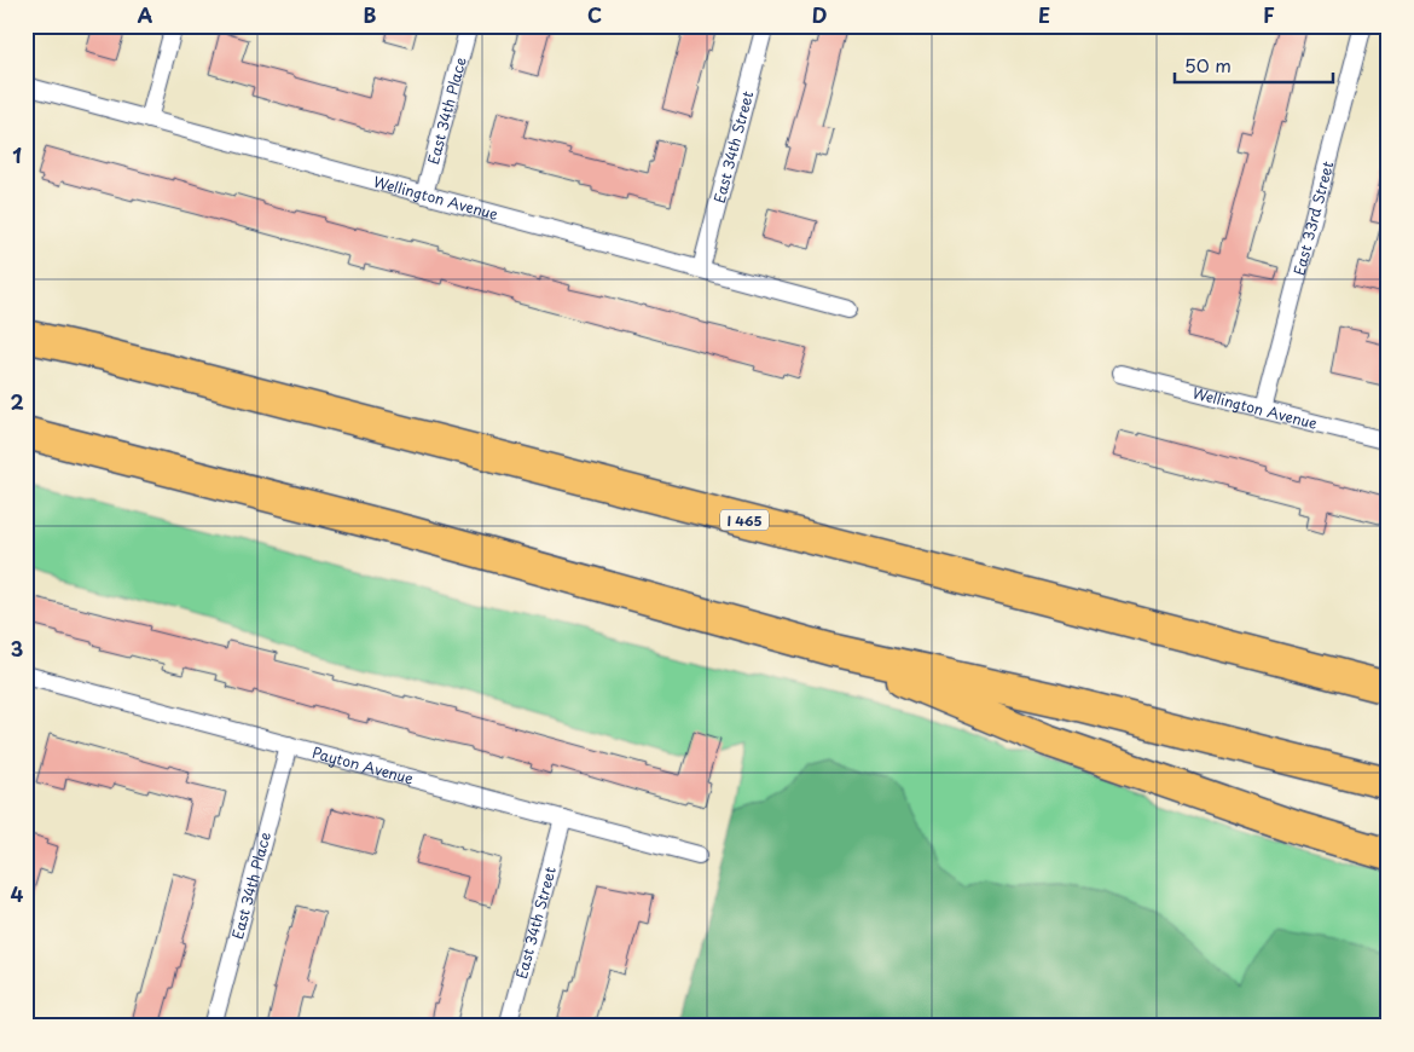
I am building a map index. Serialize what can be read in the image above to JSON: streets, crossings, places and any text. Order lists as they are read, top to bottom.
{
  "streets": {
    "highway": ["I 465"],
    "street": [
      "East 34th Place",
      "East 34th Street",
      "Wellington Avenue",
      "East 33rd Street",
      "Payton Avenue"
    ]
  },
  "crossings": [
    ["East 34th Place", "Wellington Avenue"],
    ["East 34th Place", "Payton Avenue"],
    ["East 34th Street", "Wellington Avenue"],
    ["East 34th Street", "Payton Avenue"],
    ["Wellington Avenue", "East 33rd Street"]
  ],
  "scale_bar": "50 m",
  "grid": {
    "columns": [
      "A",
      "B",
      "C",
      "D",
      "E",
      "F"
    ],
    "rows": [
      "1",
      "2",
      "3",
      "4"
    ]
  }
}
